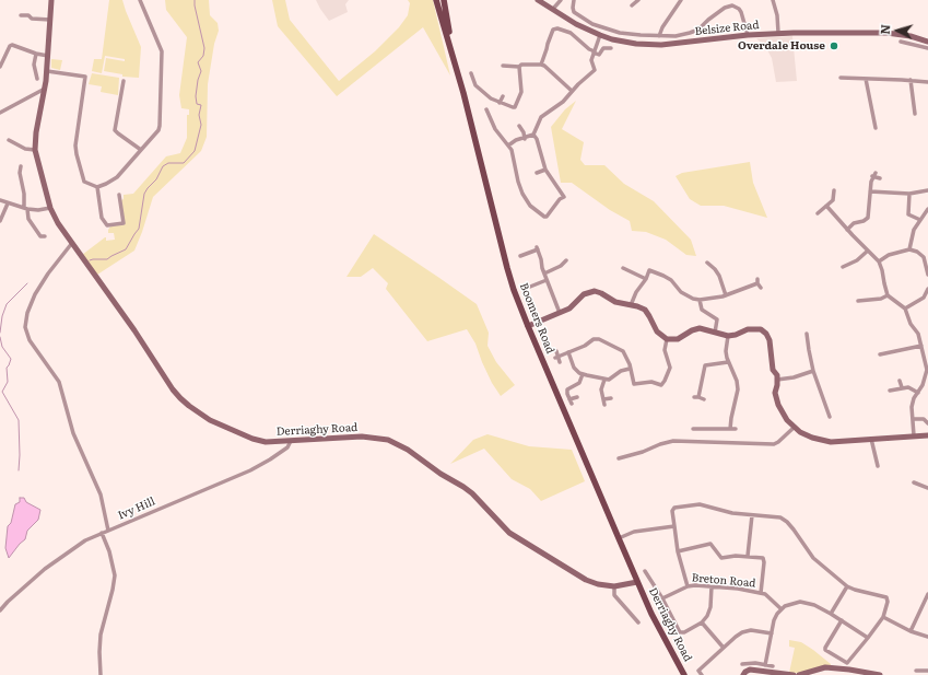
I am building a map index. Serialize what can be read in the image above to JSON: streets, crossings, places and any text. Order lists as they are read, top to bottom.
{
  "streets": {
    "main road": ["Boomers Road", "Derriaghy Road"],
    "street": ["Belsize Road", "Ivy Hill", "Breton Road"]
  },
  "crossings": [
    ["Boomers Road", "Derriaghy Road"],
    ["Derriaghy Road", "Ivy Hill"]
  ],
  "places": ["Overdale House"],
  "north": "left"
}
